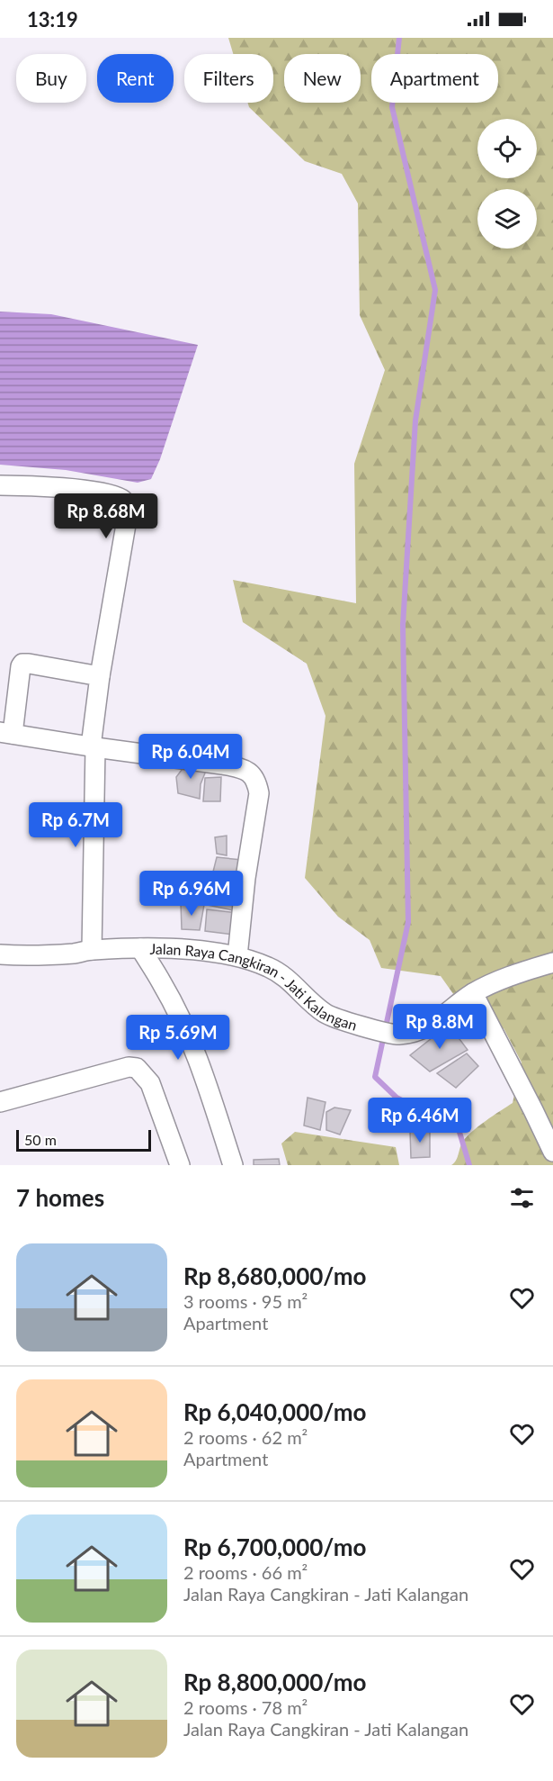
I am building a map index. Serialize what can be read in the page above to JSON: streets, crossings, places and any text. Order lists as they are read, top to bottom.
{
  "streets": {
    "street": ["Jalan Raya Cangkiran - Jati Kalangan"]
  },
  "scale_bar": "50 m",
  "page": {
    "status": "13:19",
    "chip": [
      "Buy",
      "Rent",
      "Filters",
      "New",
      "Apartment"
    ],
    "price": [
      "Rp 8.68M",
      "Rp 6.04M",
      "Rp 6.7M",
      "Rp 6.96M",
      "Rp 8.8M",
      "Rp 5.69M",
      "Rp 6.46M"
    ],
    "scale": "50 m",
    "heading": "7 homes",
    "list": [
      {
        "name": "Rp 8,680,000/mo",
        "note": "3 rooms · 95 m² · Apartment"
      },
      {
        "name": "Rp 6,040,000/mo",
        "note": "2 rooms · 62 m² · Apartment"
      },
      {
        "name": "Rp 6,700,000/mo",
        "note": "2 rooms · 66 m² · Jalan Raya Cangkiran - Jati Kalangan"
      },
      {
        "name": "Rp 8,800,000/mo",
        "note": "2 rooms · 78 m² · Jalan Raya Cangkiran - Jati Kalangan"
      }
    ]
  }
}
